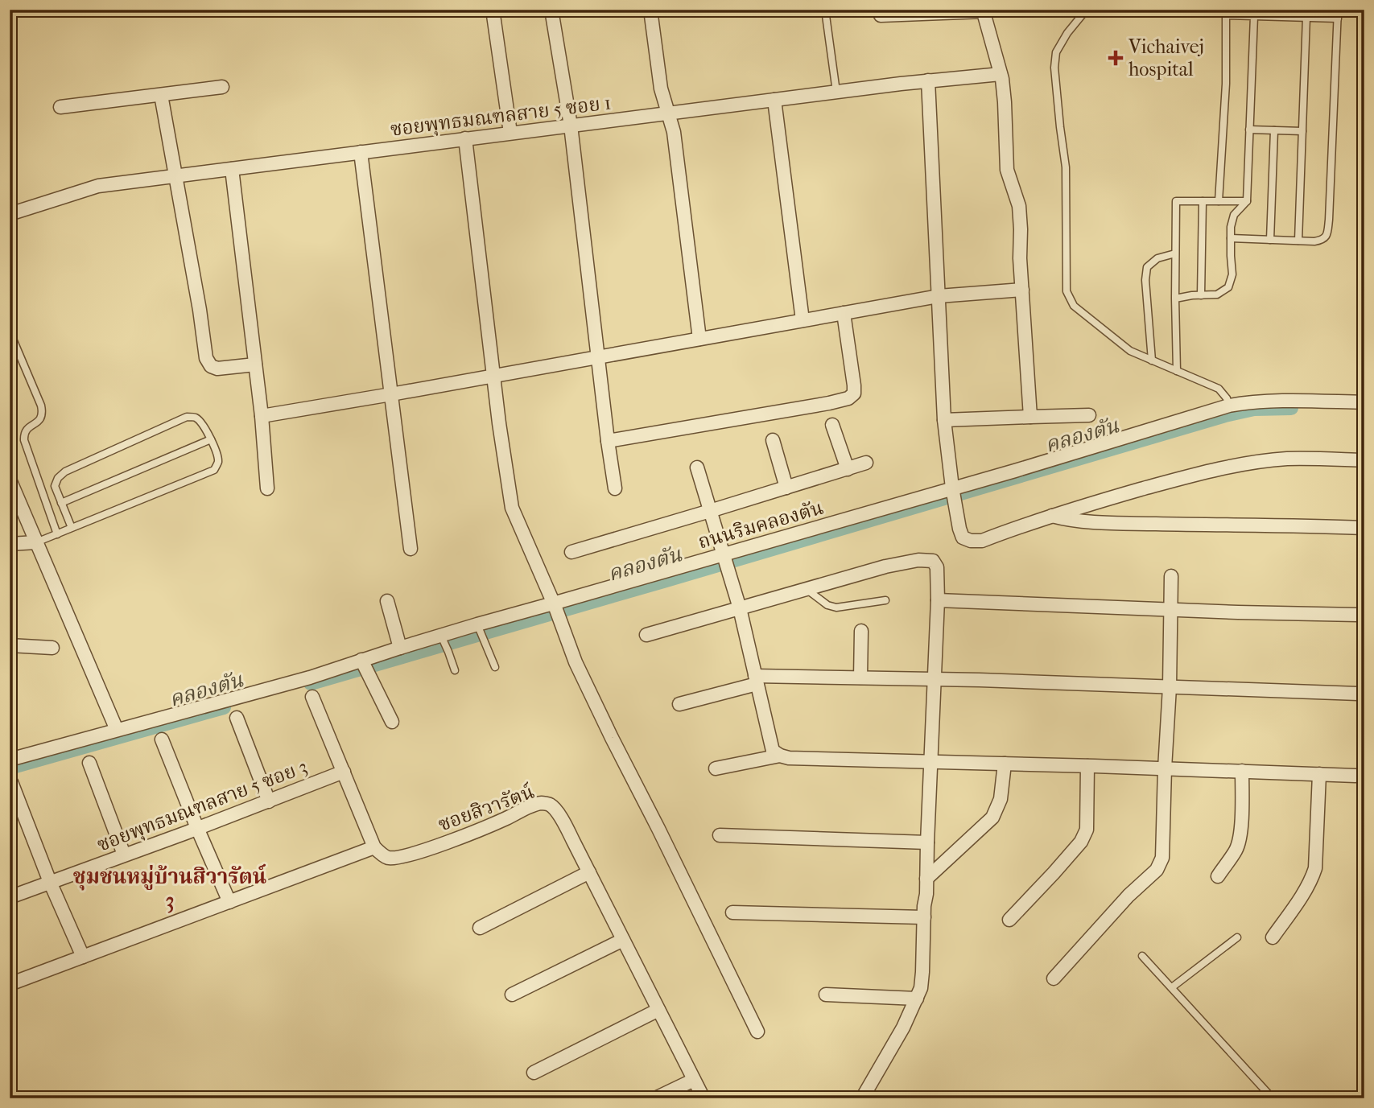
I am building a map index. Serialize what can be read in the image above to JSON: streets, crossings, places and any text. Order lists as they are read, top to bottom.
{
  "streets": {
    "street": [
      "ซอยพุทธมณฑลสาย 5 ซอย 1",
      "ถนนริมคลองตัน",
      "ซอยพุทธมณฑลสาย 5 ซอย 3",
      "ซอยสิวารัตน์"
    ]
  },
  "districts": ["ชุมชนหมู่บ้านสิวารัตน์ 3"],
  "water": ["คลองตัน"],
  "places": {
    "health": ["Vichaivej hospital"]
  }
}
